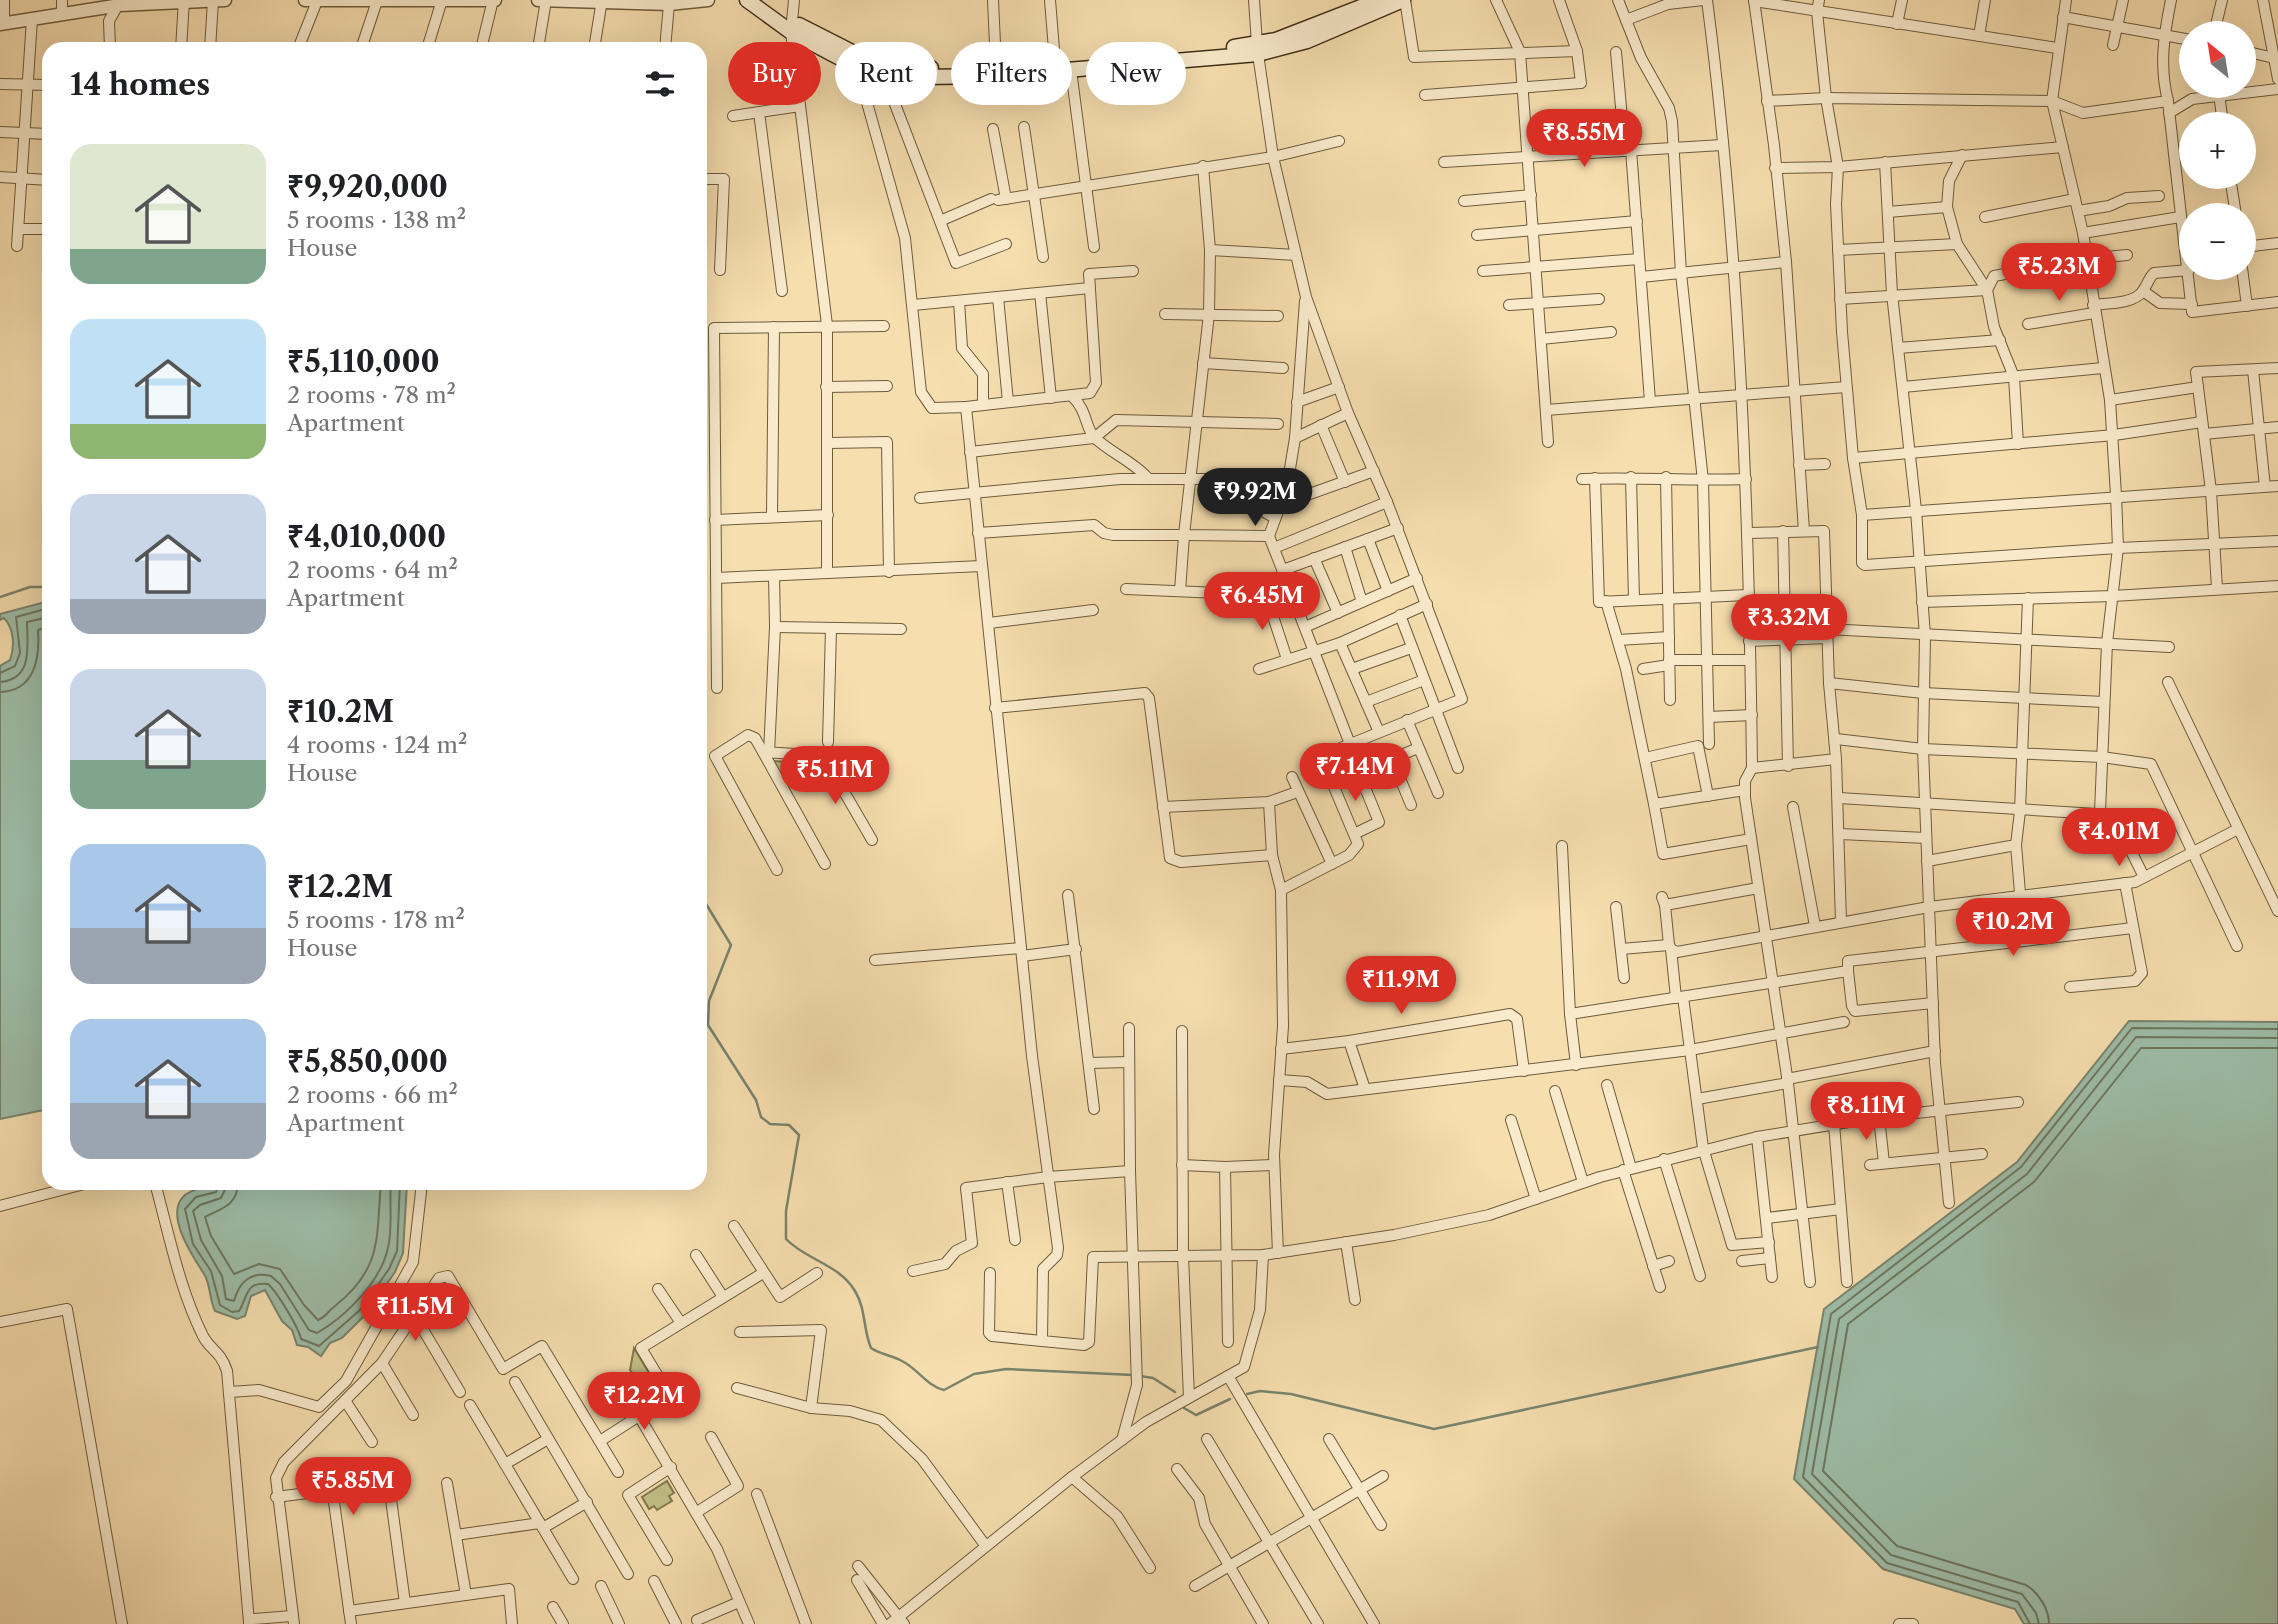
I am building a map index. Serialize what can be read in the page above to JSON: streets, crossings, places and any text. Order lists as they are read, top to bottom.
{
  "north": "top left",
  "page": {
    "map_buttons": ["+", "−"],
    "chip": [
      "Buy",
      "Rent",
      "Filters",
      "New"
    ],
    "heading": "14 homes",
    "price": [
      "₹8.55M",
      "₹5.23M",
      "₹9.92M",
      "₹6.45M",
      "₹3.32M",
      "₹7.14M",
      "₹5.11M",
      "₹4.01M",
      "₹10.2M",
      "₹11.9M",
      "₹8.11M",
      "₹11.5M",
      "₹12.2M",
      "₹5.85M"
    ],
    "list": [
      {
        "name": "₹9,920,000",
        "note": "5 rooms · 138 m² · House"
      },
      {
        "name": "₹5,110,000",
        "note": "2 rooms · 78 m² · Apartment"
      },
      {
        "name": "₹4,010,000",
        "note": "2 rooms · 64 m² · Apartment"
      },
      {
        "name": "₹10.2M",
        "note": "4 rooms · 124 m² · House"
      },
      {
        "name": "₹12.2M",
        "note": "5 rooms · 178 m² · House"
      },
      {
        "name": "₹5,850,000",
        "note": "2 rooms · 66 m² · Apartment"
      }
    ]
  }
}
